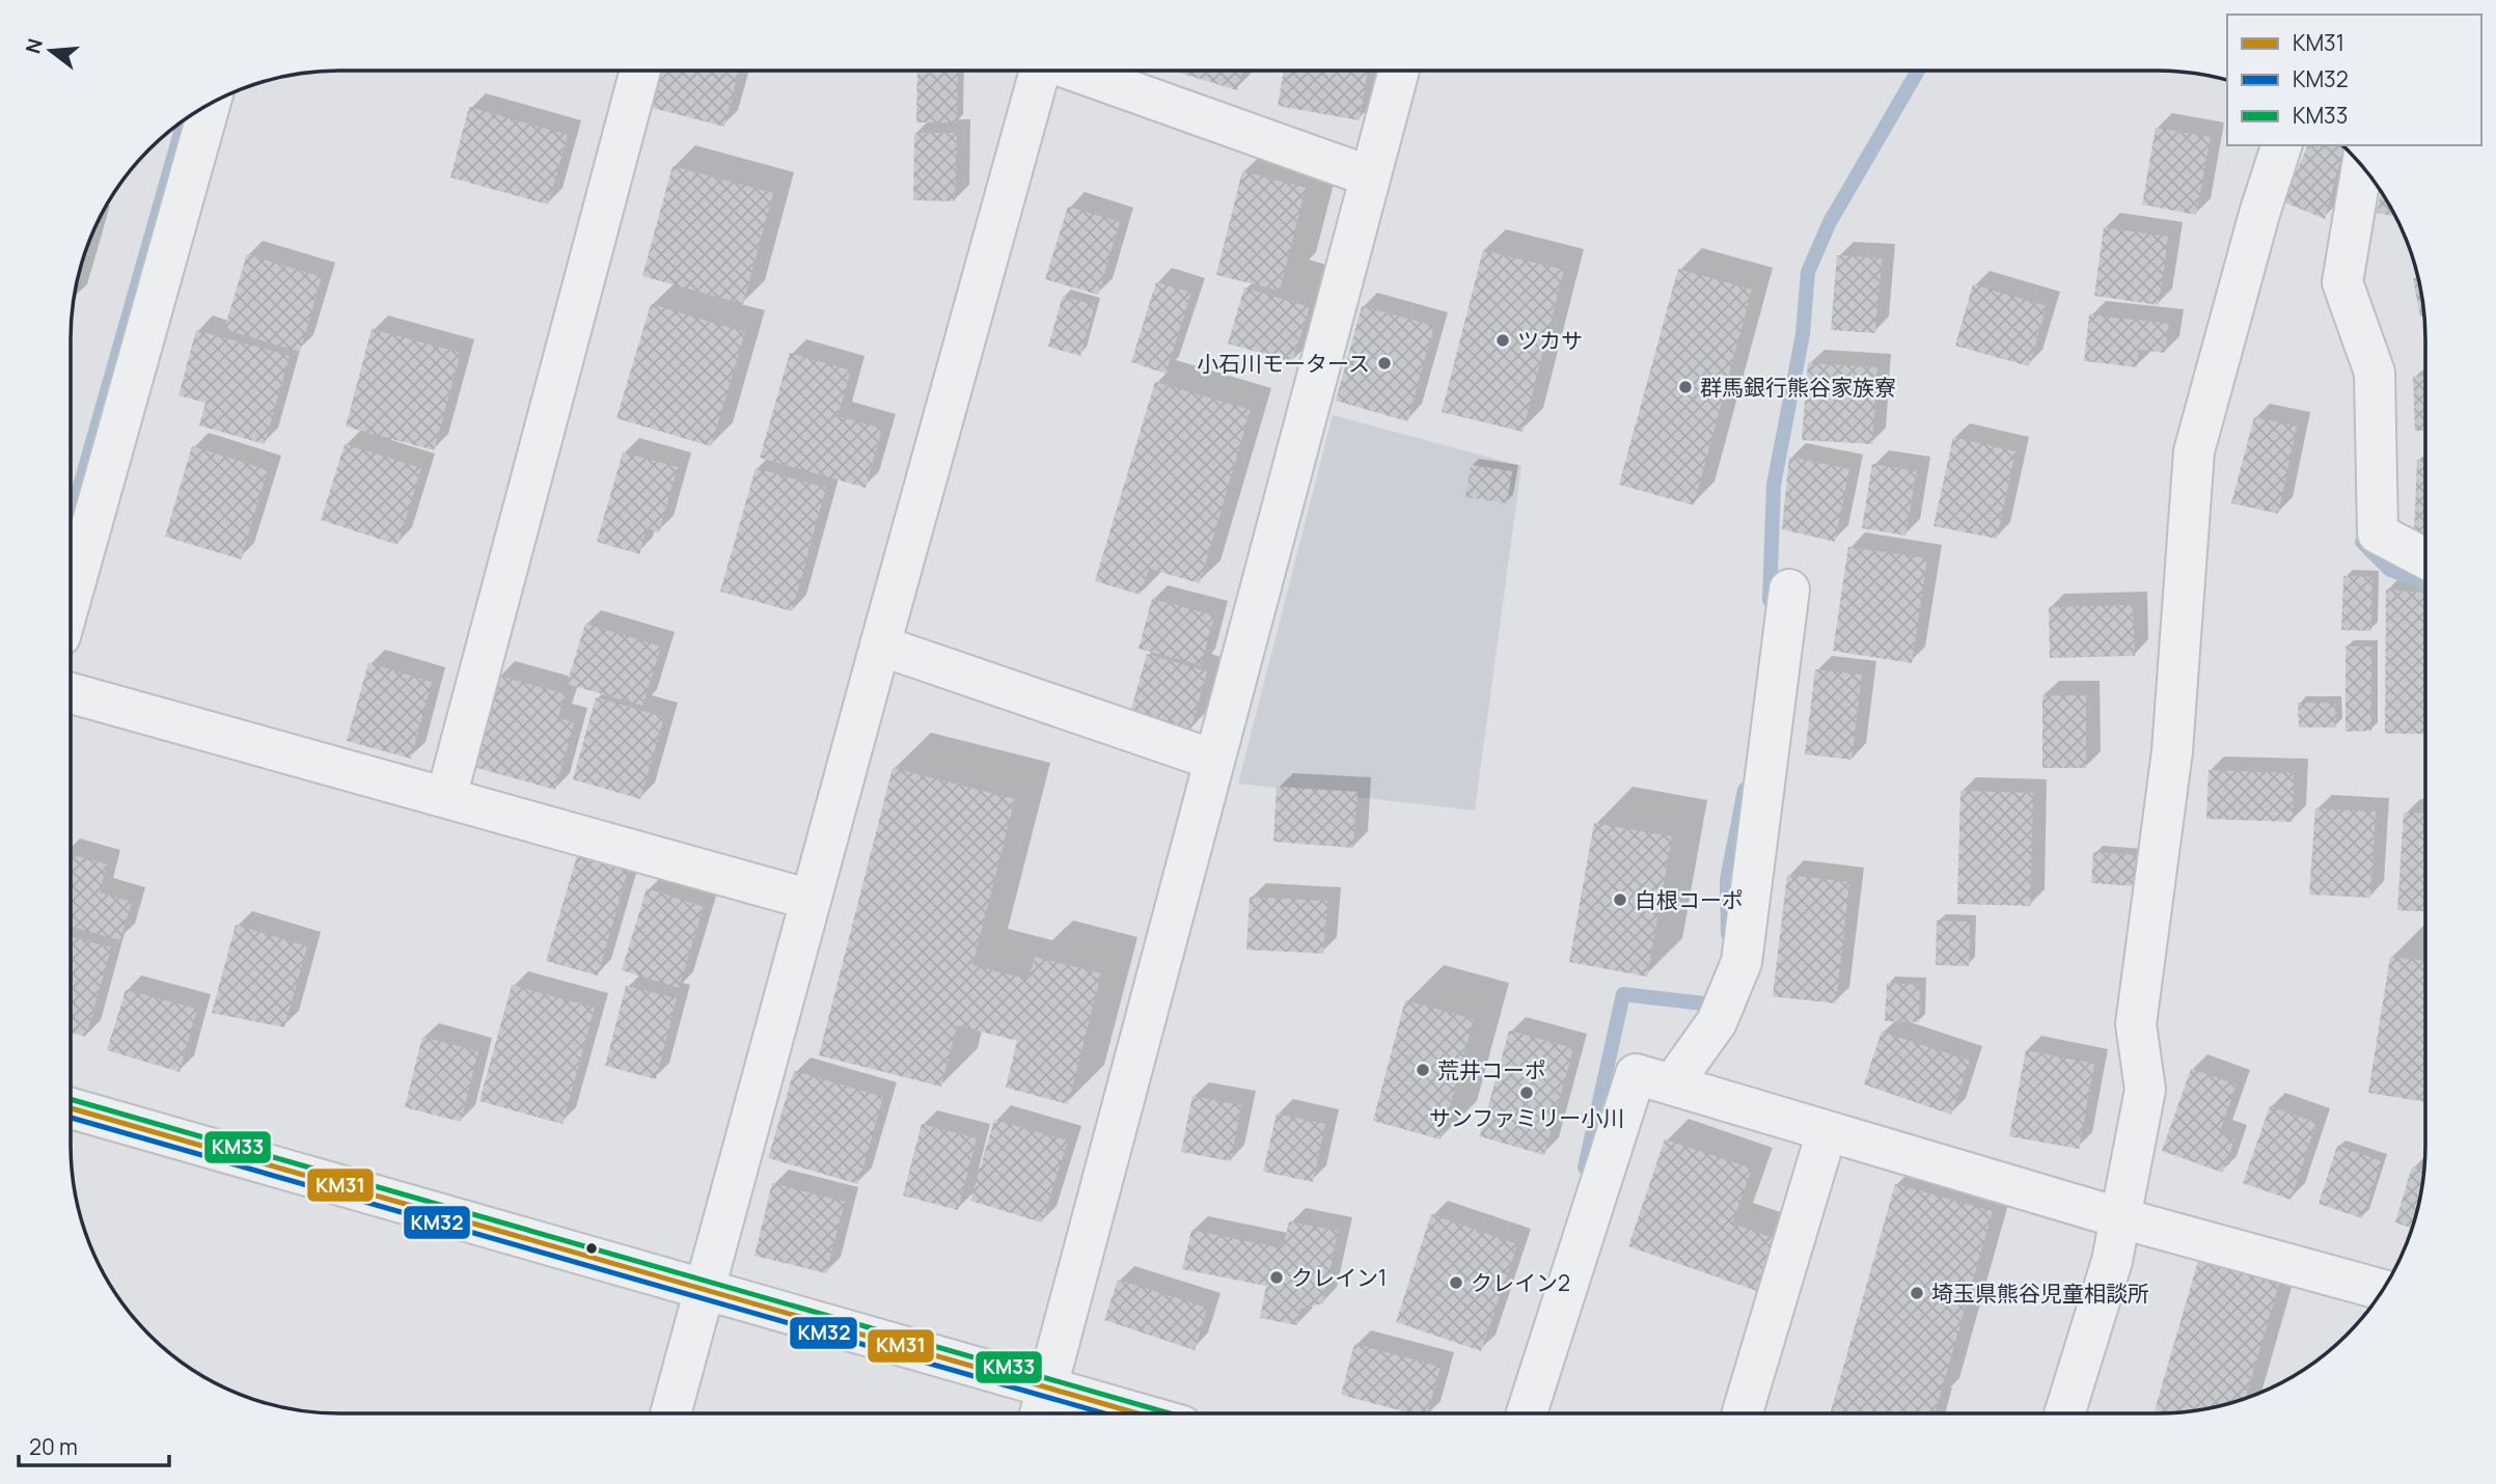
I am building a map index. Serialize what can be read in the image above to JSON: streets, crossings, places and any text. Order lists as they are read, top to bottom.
{
  "places": [
    "ツカサ",
    "小石川モータース",
    "群馬銀行熊谷家族寮",
    "白根コーポ",
    "荒井コーポ",
    "サンファミリー小川",
    "クレイン1",
    "クレイン2",
    "埼玉県熊谷児童相談所"
  ],
  "lines": ["transit line KM33", "transit line KM31", "transit line KM32"],
  "legend": ["KM31", "KM32", "KM33"],
  "scale_bar": "20 m",
  "north": "left"
}
